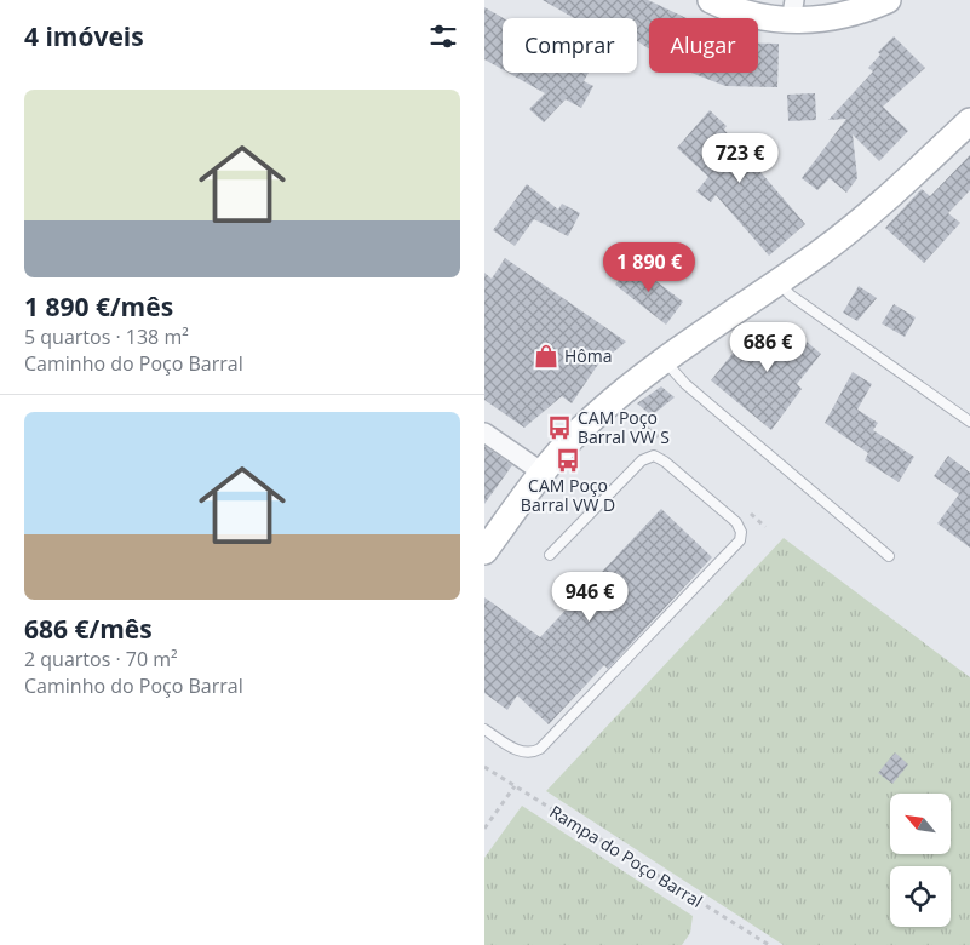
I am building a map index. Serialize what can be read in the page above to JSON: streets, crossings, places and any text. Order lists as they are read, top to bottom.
{
  "streets": {
    "path": ["Rampa do Poço Barral"]
  },
  "places": {
    "shop": ["Hôma"],
    "bus stop": ["CAM Poço Barral VW S", "CAM Poço Barral VW D"]
  },
  "north": "top left",
  "page": {
    "heading": "4 imóveis",
    "chip": ["Comprar", "Alugar"],
    "list": [
      {
        "name": "1 890 €/mês",
        "note": "5 quartos · 138 m² · Caminho do Poço Barral"
      },
      {
        "name": "686 €/mês",
        "note": "2 quartos · 70 m² · Caminho do Poço Barral"
      }
    ],
    "price": [
      "723 €",
      "1 890 €",
      "686 €",
      "946 €"
    ]
  }
}
